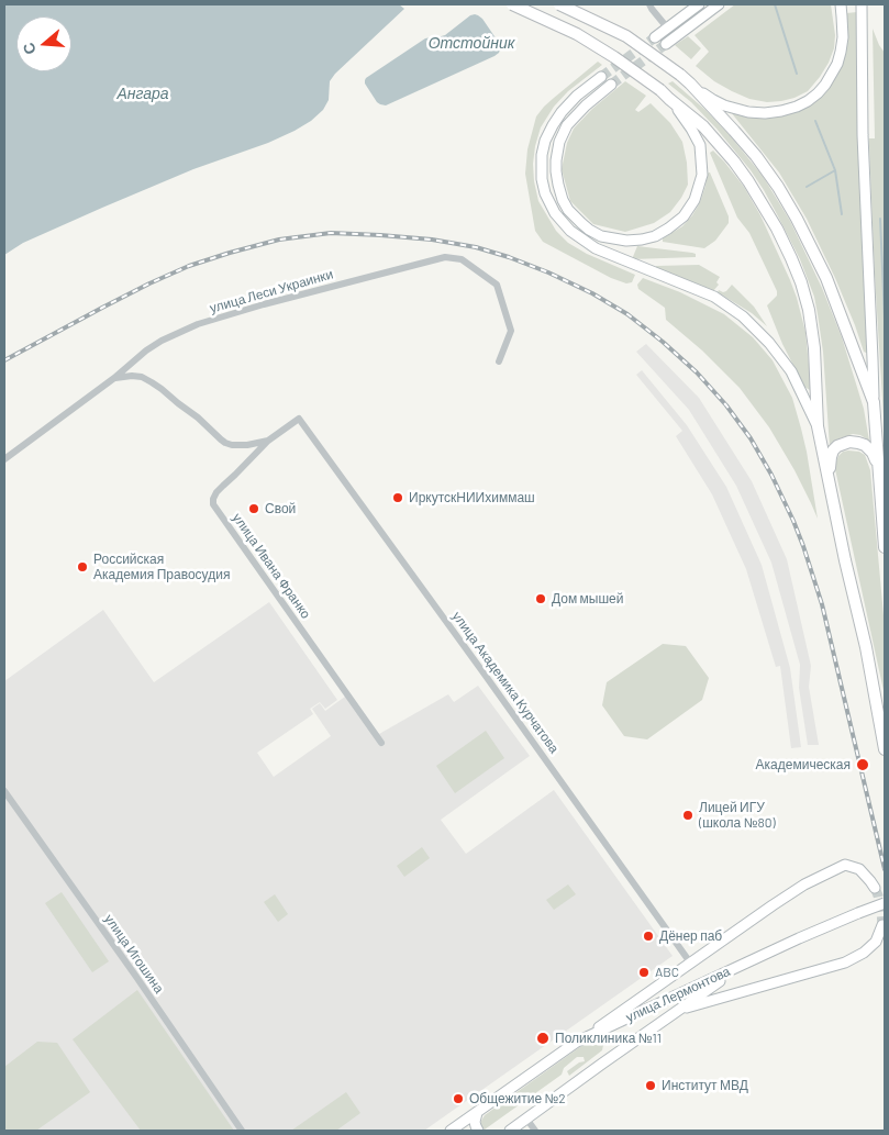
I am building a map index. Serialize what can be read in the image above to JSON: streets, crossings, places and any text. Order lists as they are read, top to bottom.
{
  "streets": {
    "main road": ["улица Лермонтова"],
    "street": [
      "улица Леси Украинки",
      "улица Ивана Франко",
      "улица Академика Курчатова",
      "улица Игошина"
    ]
  },
  "crossings": [
    ["улица Ивана Франко", "улица Академика Курчатова"]
  ],
  "water": ["Отстойник", "Ангара"],
  "places": [
    "ИркутскНИИхиммаш",
    "Свой",
    "Российская Академия Правосудия",
    "Дом мышей",
    "Академическая",
    "Лицей ИГУ (школа №80)",
    "Дёнер паб",
    "ABC",
    "Поликлиника №11",
    "Институт МВД",
    "Общежитие №2"
  ],
  "north": "left"
}
